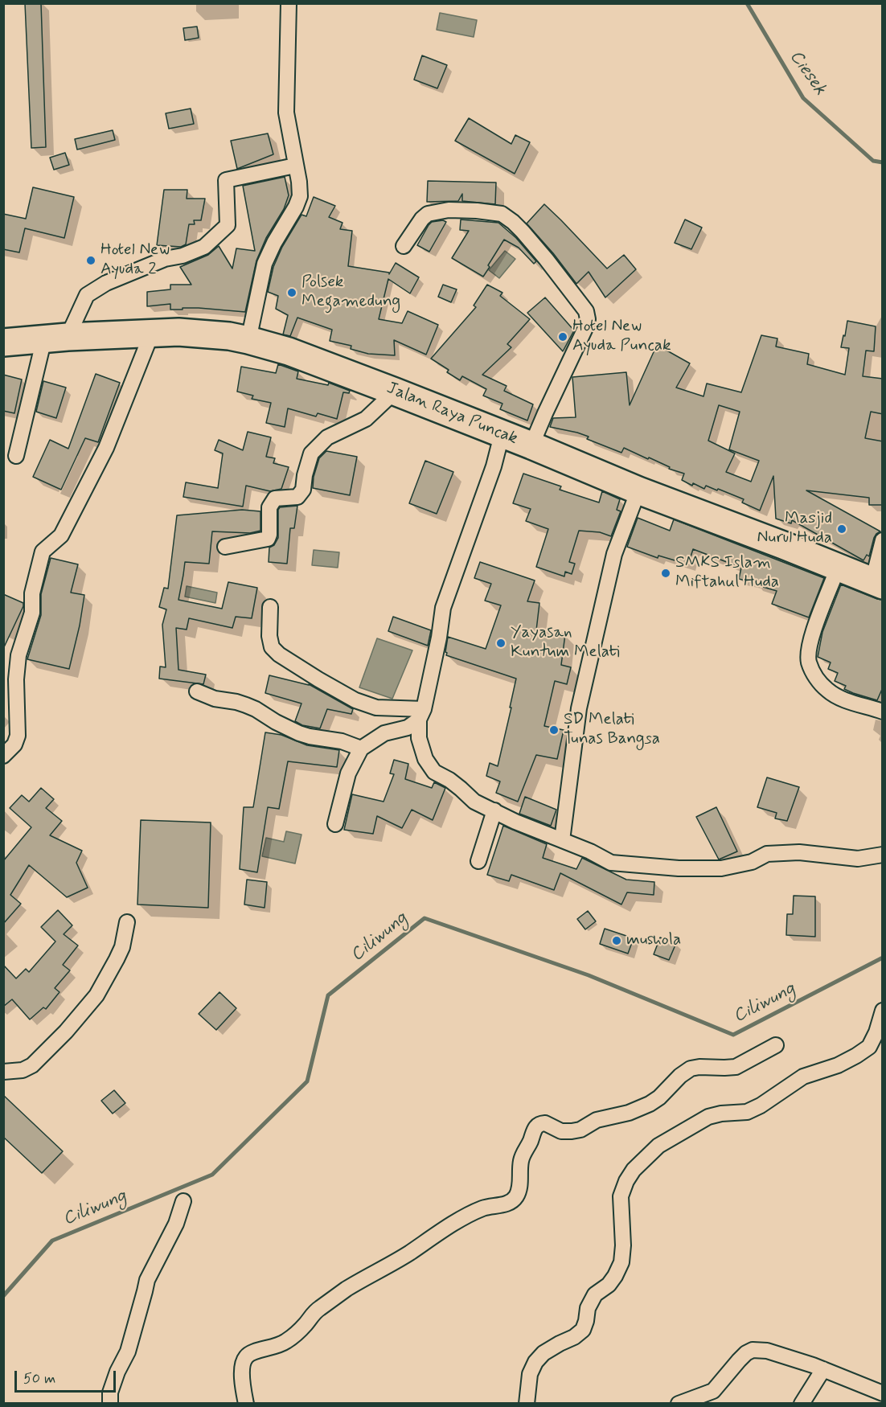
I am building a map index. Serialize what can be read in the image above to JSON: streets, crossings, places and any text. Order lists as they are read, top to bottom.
{
  "streets": {
    "highway": ["Jalan Raya Puncak"]
  },
  "water": ["Ciesek", "Ciliwung"],
  "places": [
    "Hotel New Ayuda 2",
    "Polsek Megamedung",
    "Hotel New Ayuda Puncak",
    "Masjid Nurul Huda",
    "SMKS Islam Miftahul Huda",
    "Yayasan Kuntum Melati",
    "SD Melati Tunas Bangsa",
    "mushola"
  ],
  "scale_bar": "50 m"
}
